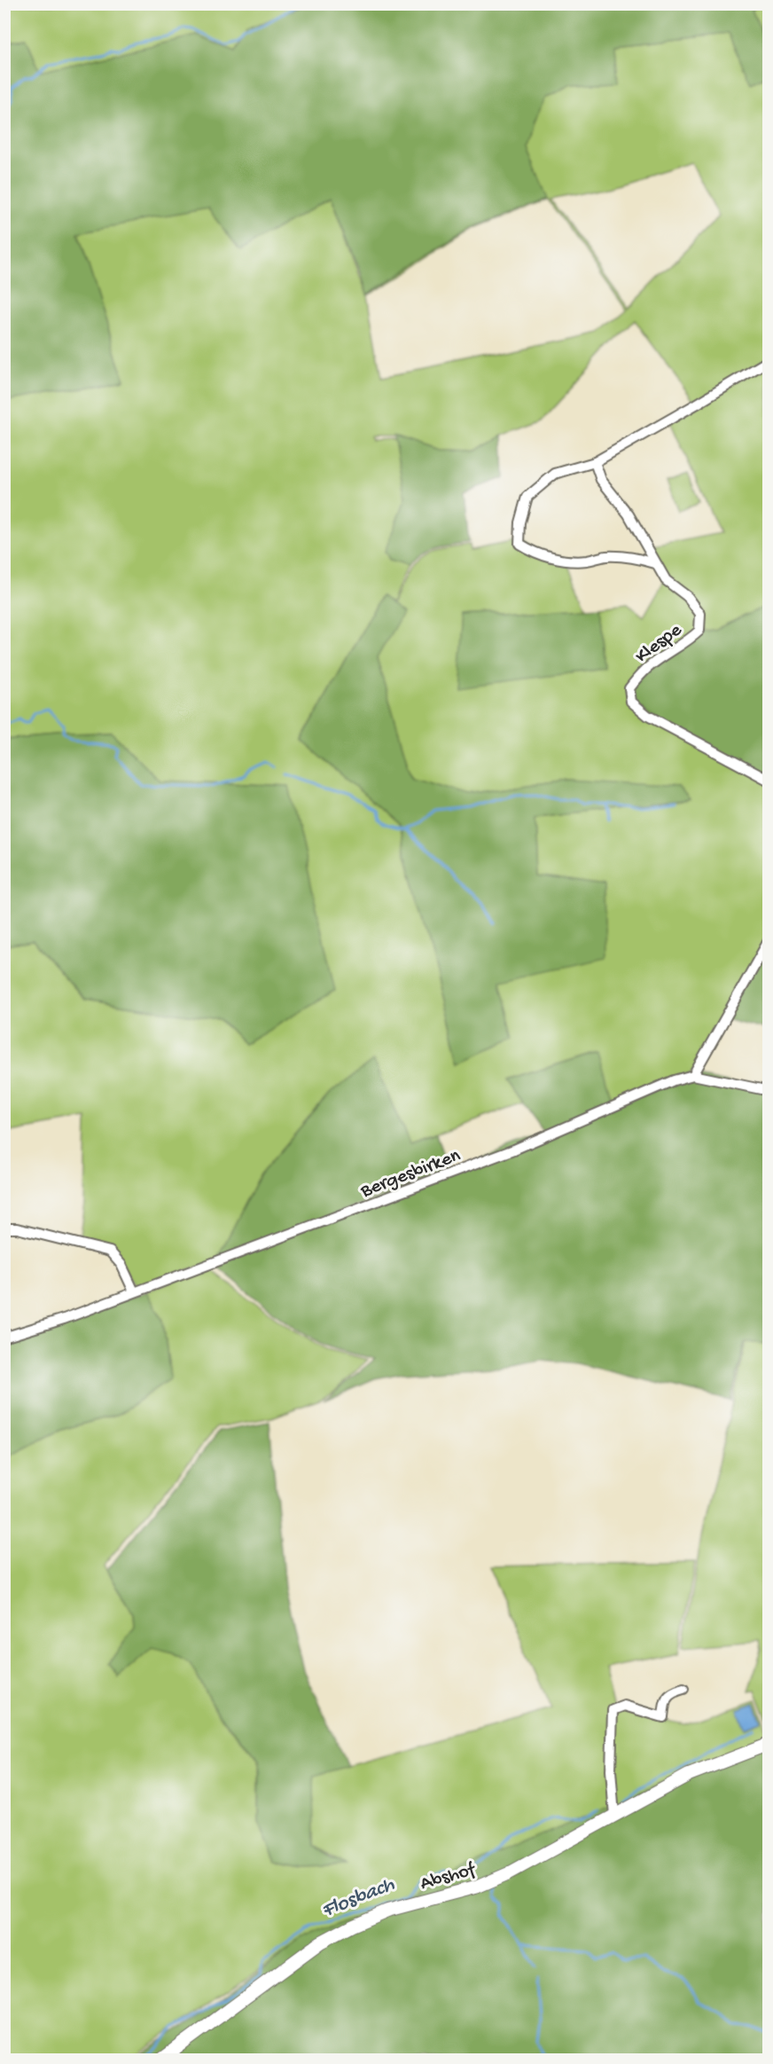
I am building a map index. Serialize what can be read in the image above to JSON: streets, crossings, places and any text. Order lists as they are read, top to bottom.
{
  "streets": {
    "street": ["Klespe", "Bergesbirken", "Abshof"]
  },
  "water": ["Flosbach"]
}
